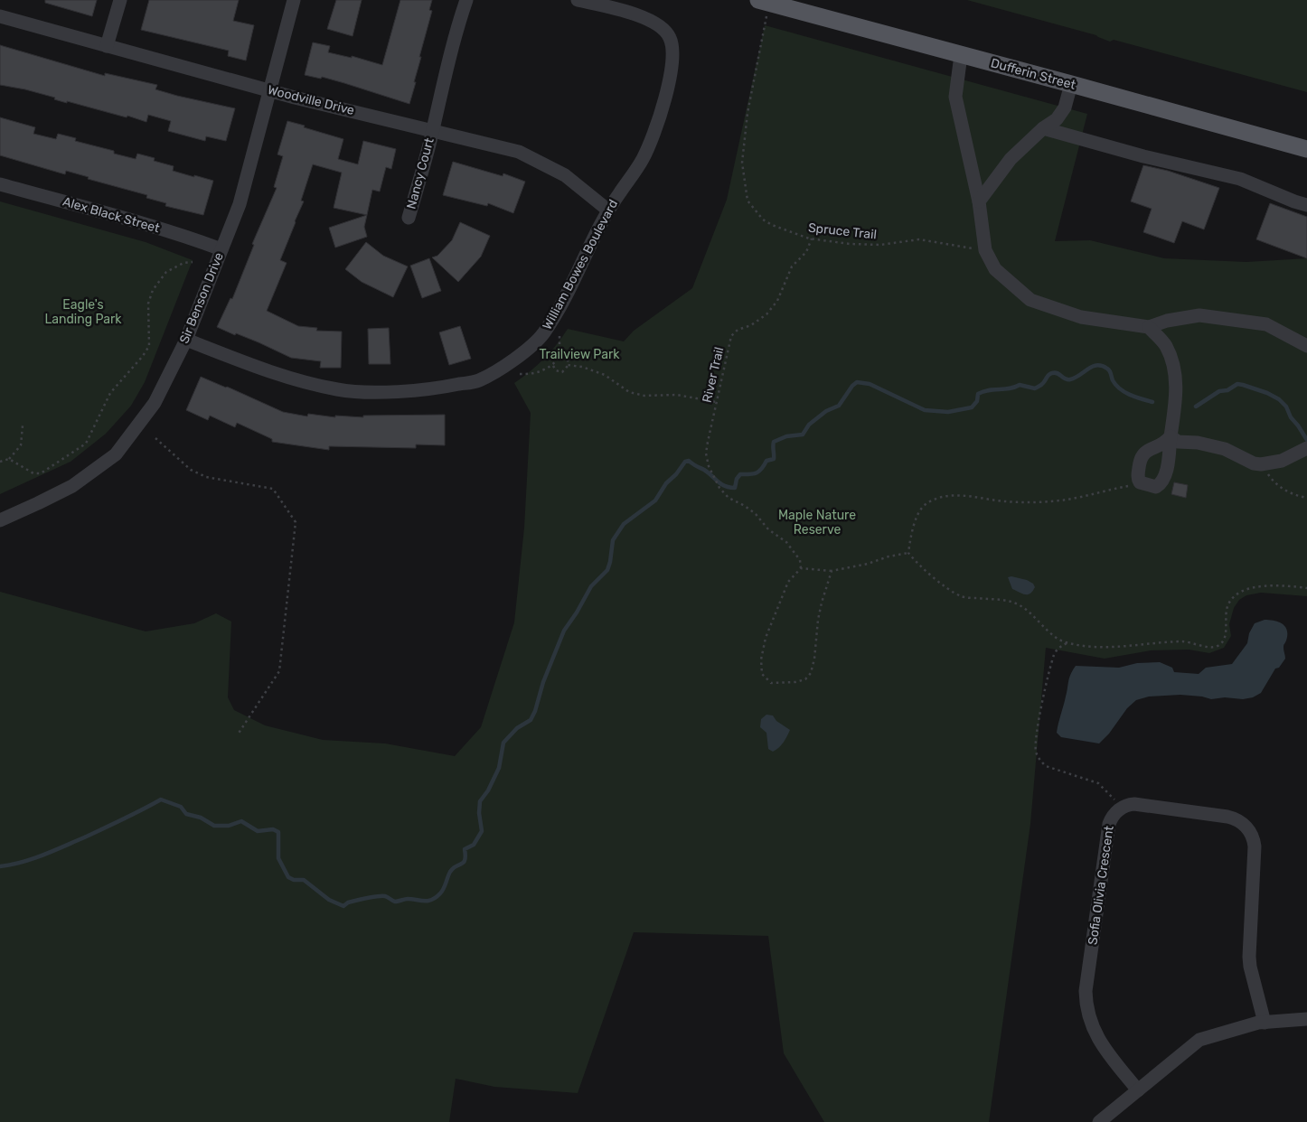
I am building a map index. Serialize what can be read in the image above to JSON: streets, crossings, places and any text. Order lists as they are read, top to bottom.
{
  "streets": {
    "main road": ["Dufferin Street"],
    "street": [
      "Woodville Drive",
      "Nancy Court",
      "Alex Black Street",
      "William Bowes Boulevard",
      "Sir Benson Drive",
      "Sofia Olivia Crescent"
    ],
    "path": ["Spruce Trail", "River Trail"]
  },
  "crossings": [
    ["Dufferin Street", "Spruce Trail"],
    ["Woodville Drive", "Nancy Court"],
    ["Woodville Drive", "William Bowes Boulevard"],
    ["Woodville Drive", "Sir Benson Drive"],
    ["Alex Black Street", "Sir Benson Drive"],
    ["Spruce Trail", "River Trail"],
    ["William Bowes Boulevard", "Sir Benson Drive"]
  ],
  "parks": ["Eagle's Landing Park", "Trailview Park", "Maple Nature Reserve"]
}
